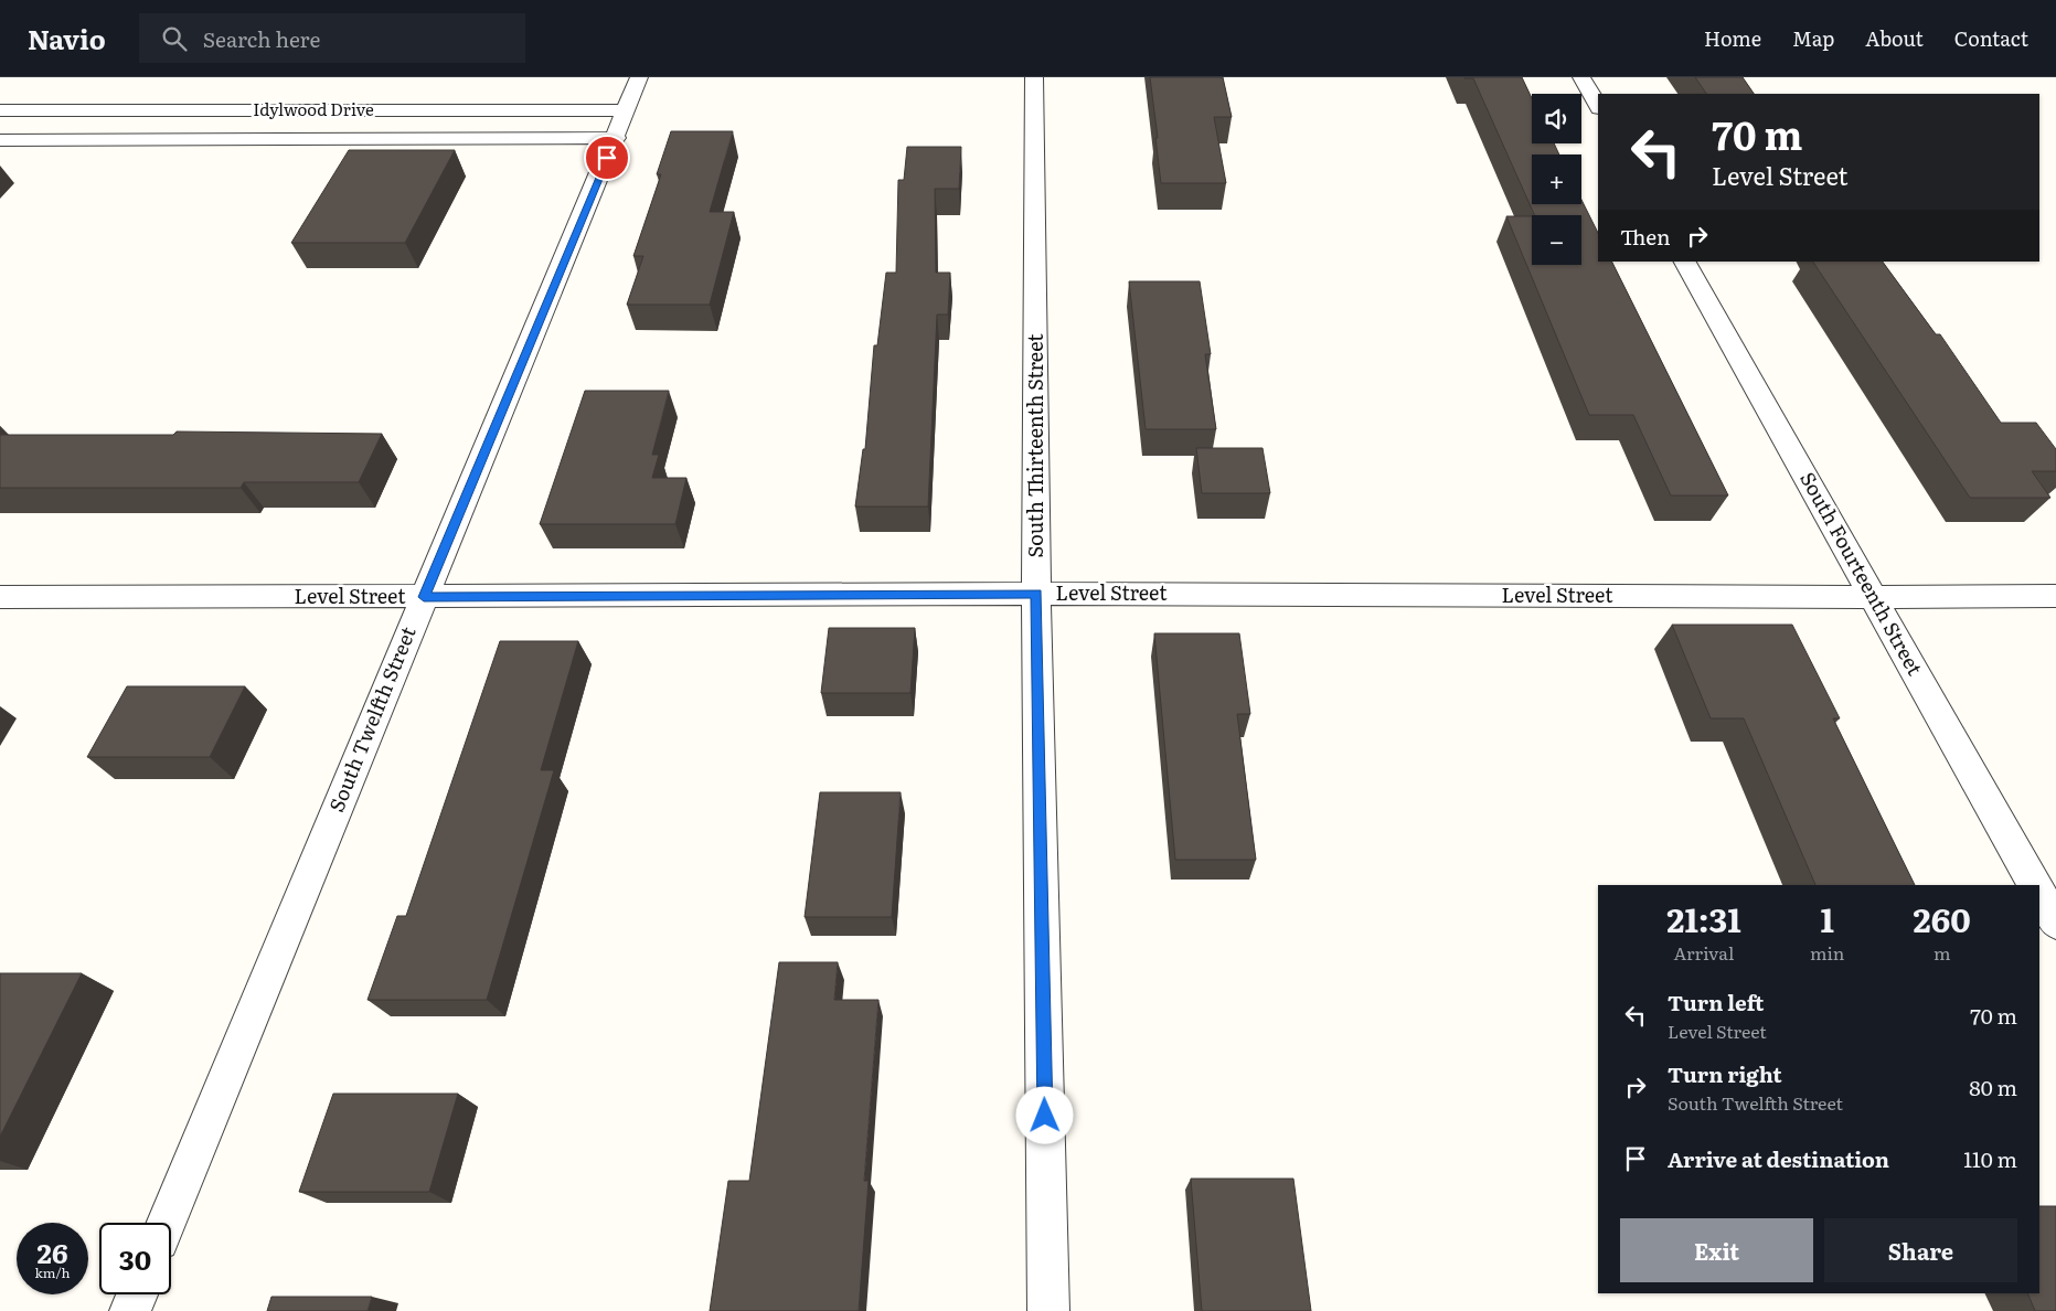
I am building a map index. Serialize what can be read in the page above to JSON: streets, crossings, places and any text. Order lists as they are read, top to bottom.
{
  "streets": {
    "street": [
      "Idylwood Drive",
      "South Thirteenth Street",
      "South Fourteenth Street",
      "Level Street",
      "South Twelfth Street"
    ]
  },
  "crossings": [
    ["Idylwood Drive", "South Twelfth Street"],
    ["South Thirteenth Street", "Level Street"],
    ["South Fourteenth Street", "Level Street"],
    ["Level Street", "South Twelfth Street"]
  ],
  "page": {
    "header": "Navio",
    "search": "Search here",
    "nav": [
      "Home",
      "Map",
      "About",
      "Contact"
    ],
    "map_buttons": ["+", "−"],
    "turn": ["70 m", "Level Street"],
    "then": "Then",
    "eta": [
      "21:31",
      "Arrival",
      "1",
      "min",
      "260",
      "m"
    ],
    "list": [
      {
        "name": "Turn left",
        "note": "Level Street",
        "value": "70 m"
      },
      {
        "name": "Turn right",
        "note": "South Twelfth Street",
        "value": "80 m"
      },
      {
        "name": "Arrive at destination",
        "value": "110 m"
      }
    ],
    "buttons": ["Exit", "Share"],
    "speed": "26 km/h",
    "limit": "30"
  }
}
